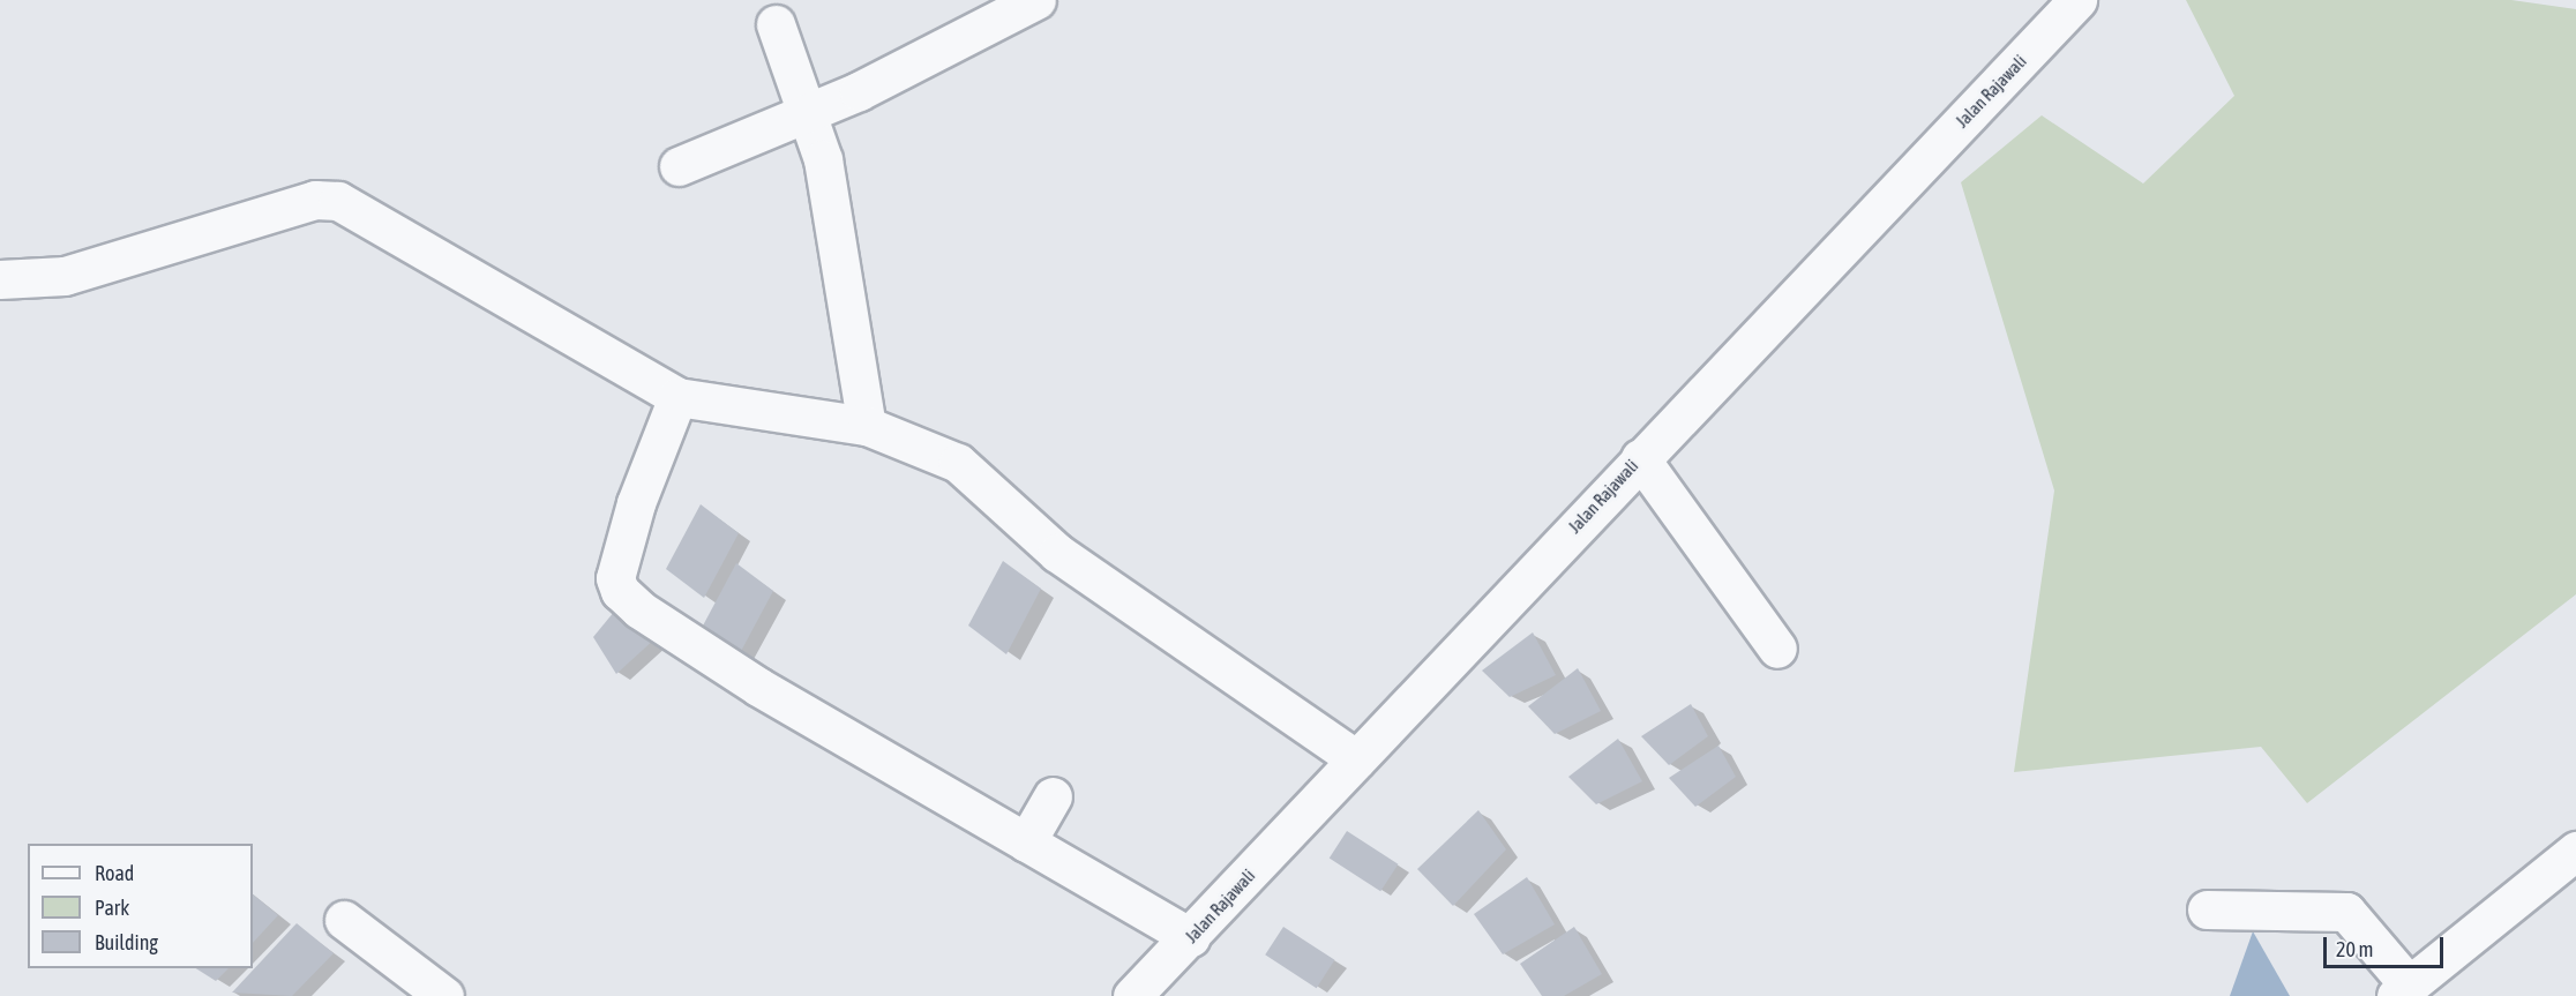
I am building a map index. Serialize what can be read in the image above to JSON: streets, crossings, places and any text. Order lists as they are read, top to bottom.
{
  "streets": {
    "street": ["Jalan Rajawali"]
  },
  "legend": ["Road", "Park", "Building"],
  "scale_bar": "20 m"
}
